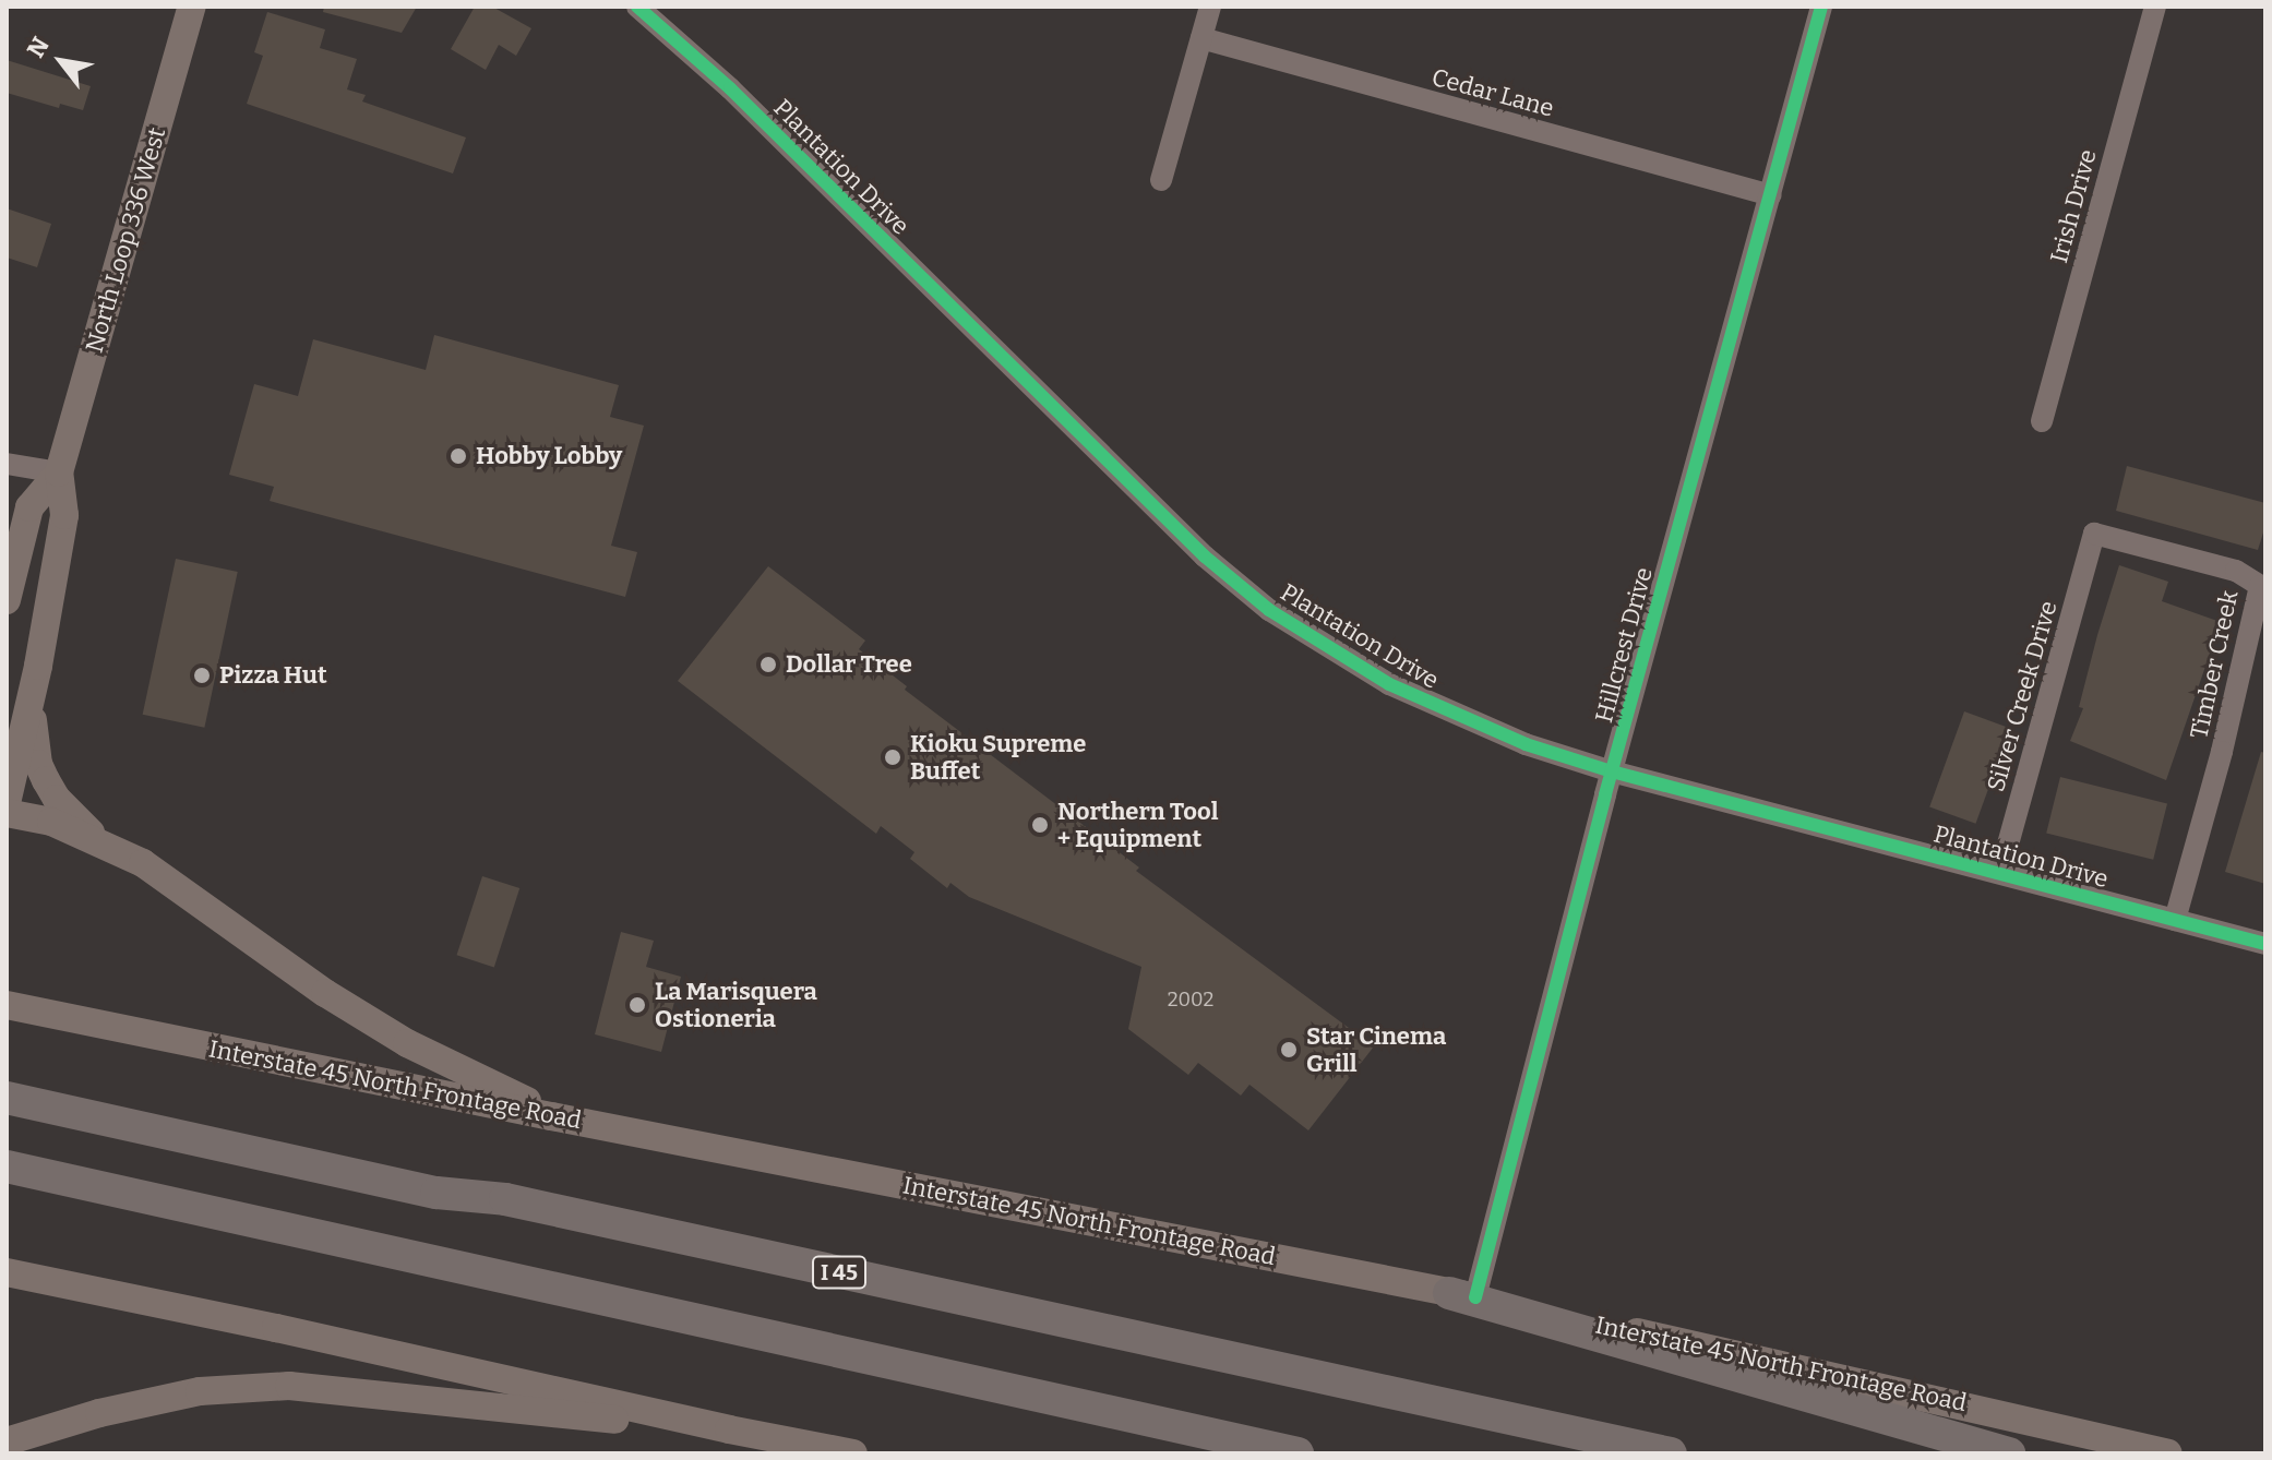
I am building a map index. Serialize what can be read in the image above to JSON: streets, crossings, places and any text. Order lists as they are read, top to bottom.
{
  "streets": {
    "highway": ["I 45"],
    "main road": ["North Loop 336 West", "Interstate 45 North Frontage Road"],
    "street": [
      "Cedar Lane",
      "Plantation Drive",
      "Irish Drive",
      "Hillcrest Drive",
      "Timber Creek",
      "Silver Creek Drive"
    ]
  },
  "crossings": [
    ["Cedar Lane", "Hillcrest Drive"],
    ["Plantation Drive", "Hillcrest Drive"],
    ["Plantation Drive", "Timber Creek"],
    ["Plantation Drive", "Silver Creek Drive"],
    ["Hillcrest Drive", "Interstate 45 North Frontage Road"],
    ["Timber Creek", "Silver Creek Drive"]
  ],
  "places": [
    "Hobby Lobby",
    "Dollar Tree",
    "Pizza Hut",
    "Kioku Supreme Buffet",
    "Northern Tool + Equipment",
    "La Marisquera Ostioneria",
    "Star Cinema Grill"
  ],
  "house_numbers": ["2002"],
  "north": "top left"
}
